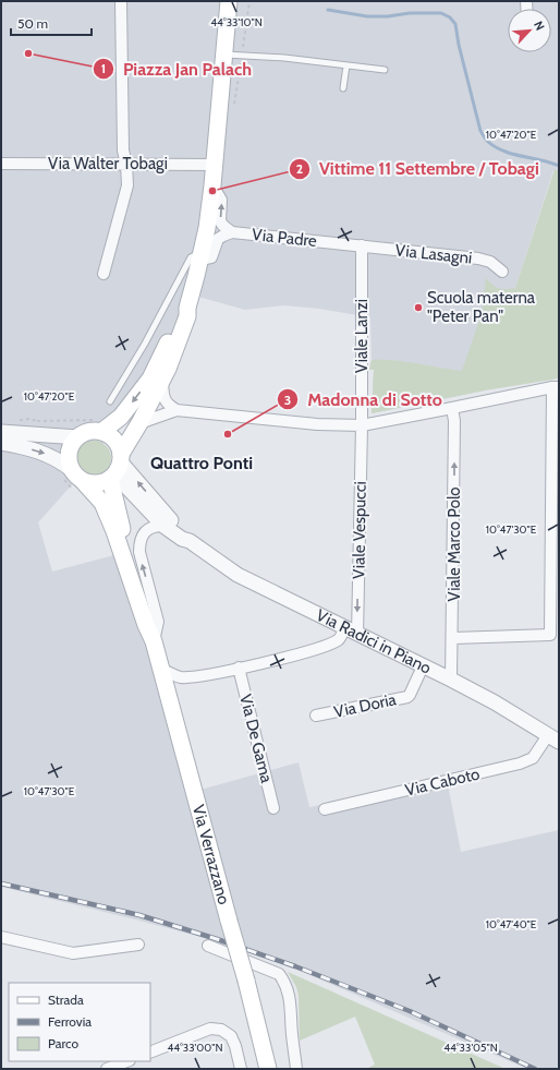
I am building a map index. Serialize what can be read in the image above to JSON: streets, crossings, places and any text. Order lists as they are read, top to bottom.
{
  "streets": {
    "main road": ["Via Radici in Piano", "Via Verrazzano"],
    "street": [
      "Via Walter Tobagi",
      "Via Padre",
      "Via Lasagni",
      "Viale Lanzi",
      "Viale Vespucci",
      "Viale Marco Polo",
      "Via Doria",
      "Via De Gama",
      "Via Caboto"
    ]
  },
  "crossings": [
    ["Via Padre", "Via Lasagni"],
    ["Via Padre", "Viale Lanzi"],
    ["Via Lasagni", "Viale Lanzi"],
    ["Viale Lanzi", "Viale Vespucci"],
    ["Viale Vespucci", "Via Radici in Piano"],
    ["Viale Marco Polo", "Via Radici in Piano"],
    ["Via Radici in Piano", "Via Doria"],
    ["Via Radici in Piano", "Via Caboto"],
    ["Via Radici in Piano", "Via Verrazzano"]
  ],
  "one_way": ["Viale Vespucci", "Viale Marco Polo"],
  "districts": ["Quattro Ponti"],
  "places": [
    "Piazza Jan Palach",
    "Vittime 11 Settembre / Tobagi",
    "Scuola materna \"Peter Pan\"",
    "Madonna di Sotto"
  ],
  "legend": ["Strada", "Ferrovia", "Parco"],
  "scale_bar": "50 m",
  "north": "top right",
  "coordinates": [
    "44°33'10\"N",
    "10°47'20\"E",
    "10°47'30\"E",
    "10°47'40\"E",
    "44°33'00\"N",
    "44°33'05\"N"
  ]
}
